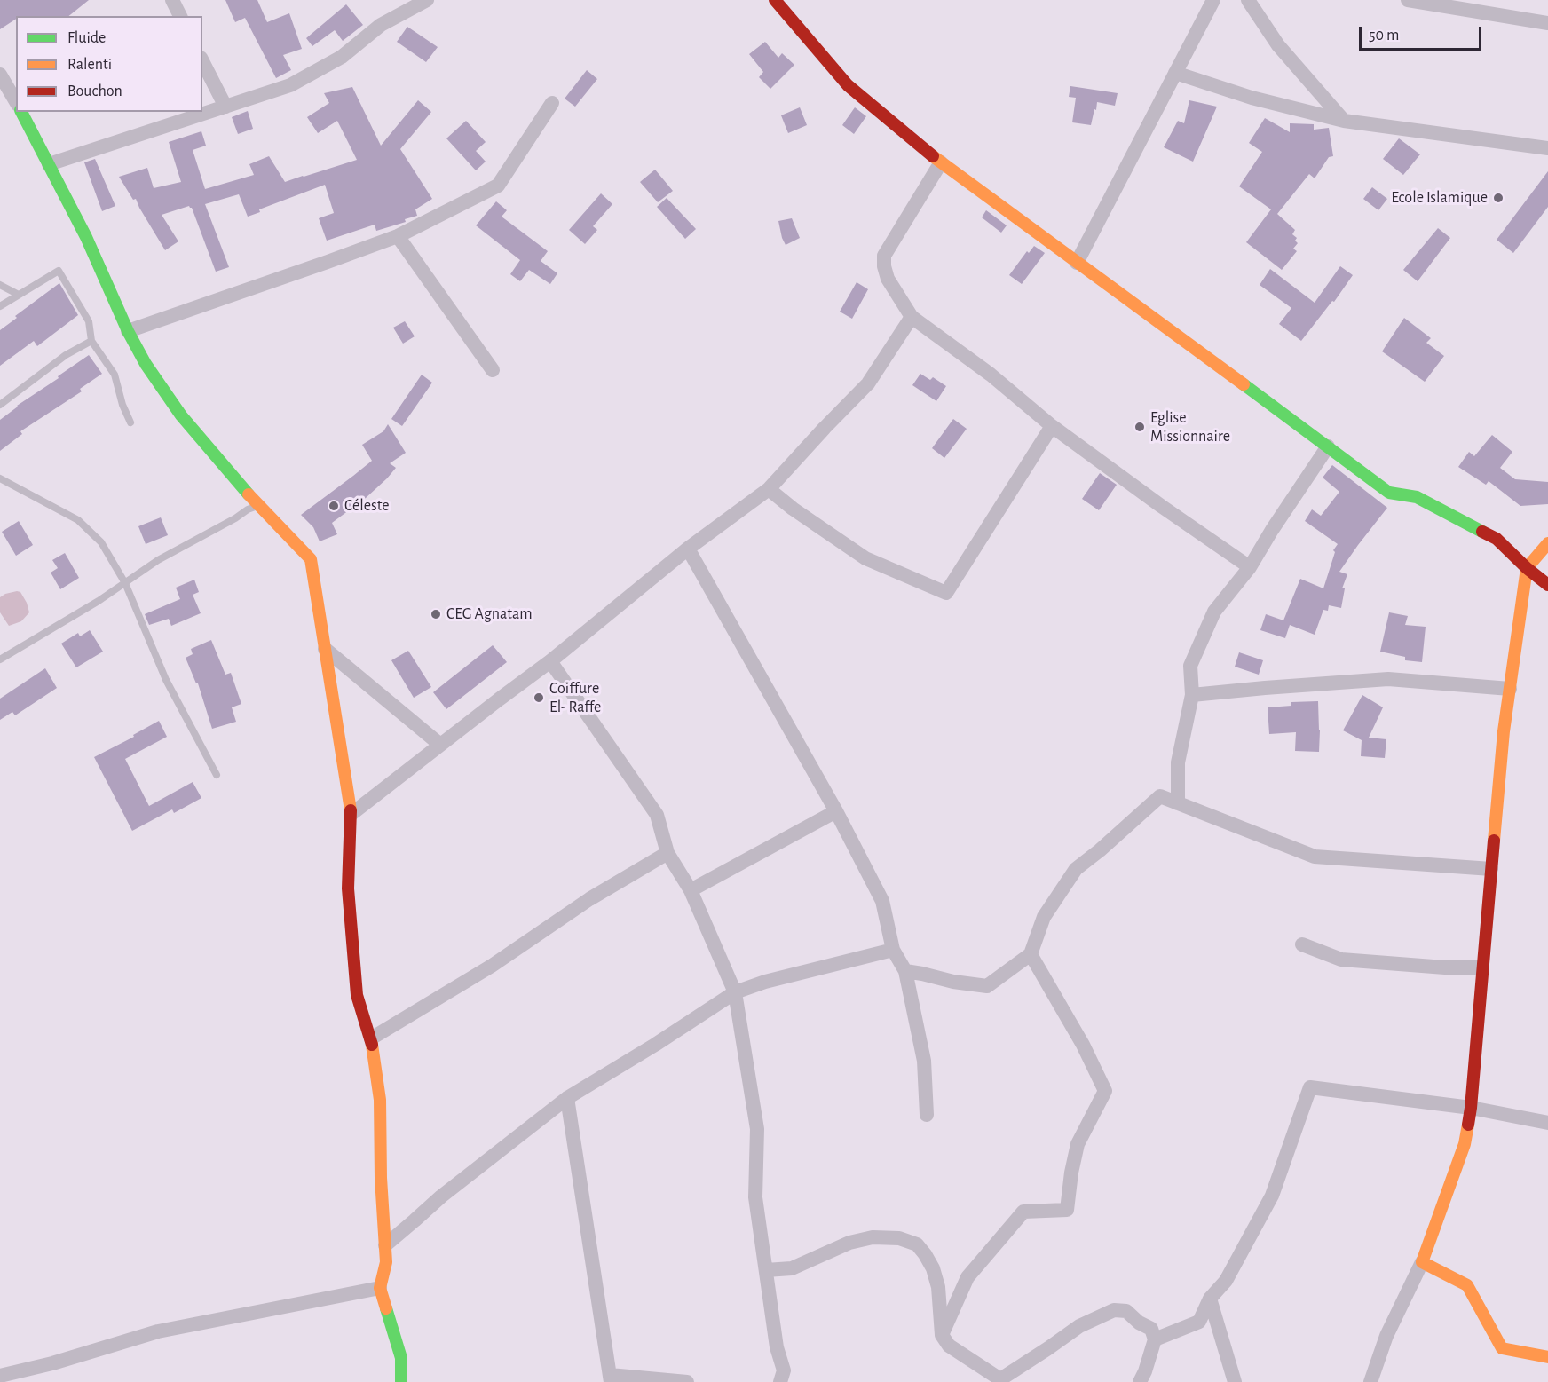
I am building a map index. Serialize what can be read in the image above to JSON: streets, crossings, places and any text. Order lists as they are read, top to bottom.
{
  "places": [
    "Ecole Islamique",
    "Eglise Missionnaire",
    "Céleste",
    "CEG Agnatam",
    "Coiffure El- Raffe"
  ],
  "legend": ["Fluide", "Ralenti", "Bouchon"],
  "scale_bar": "50 m"
}
